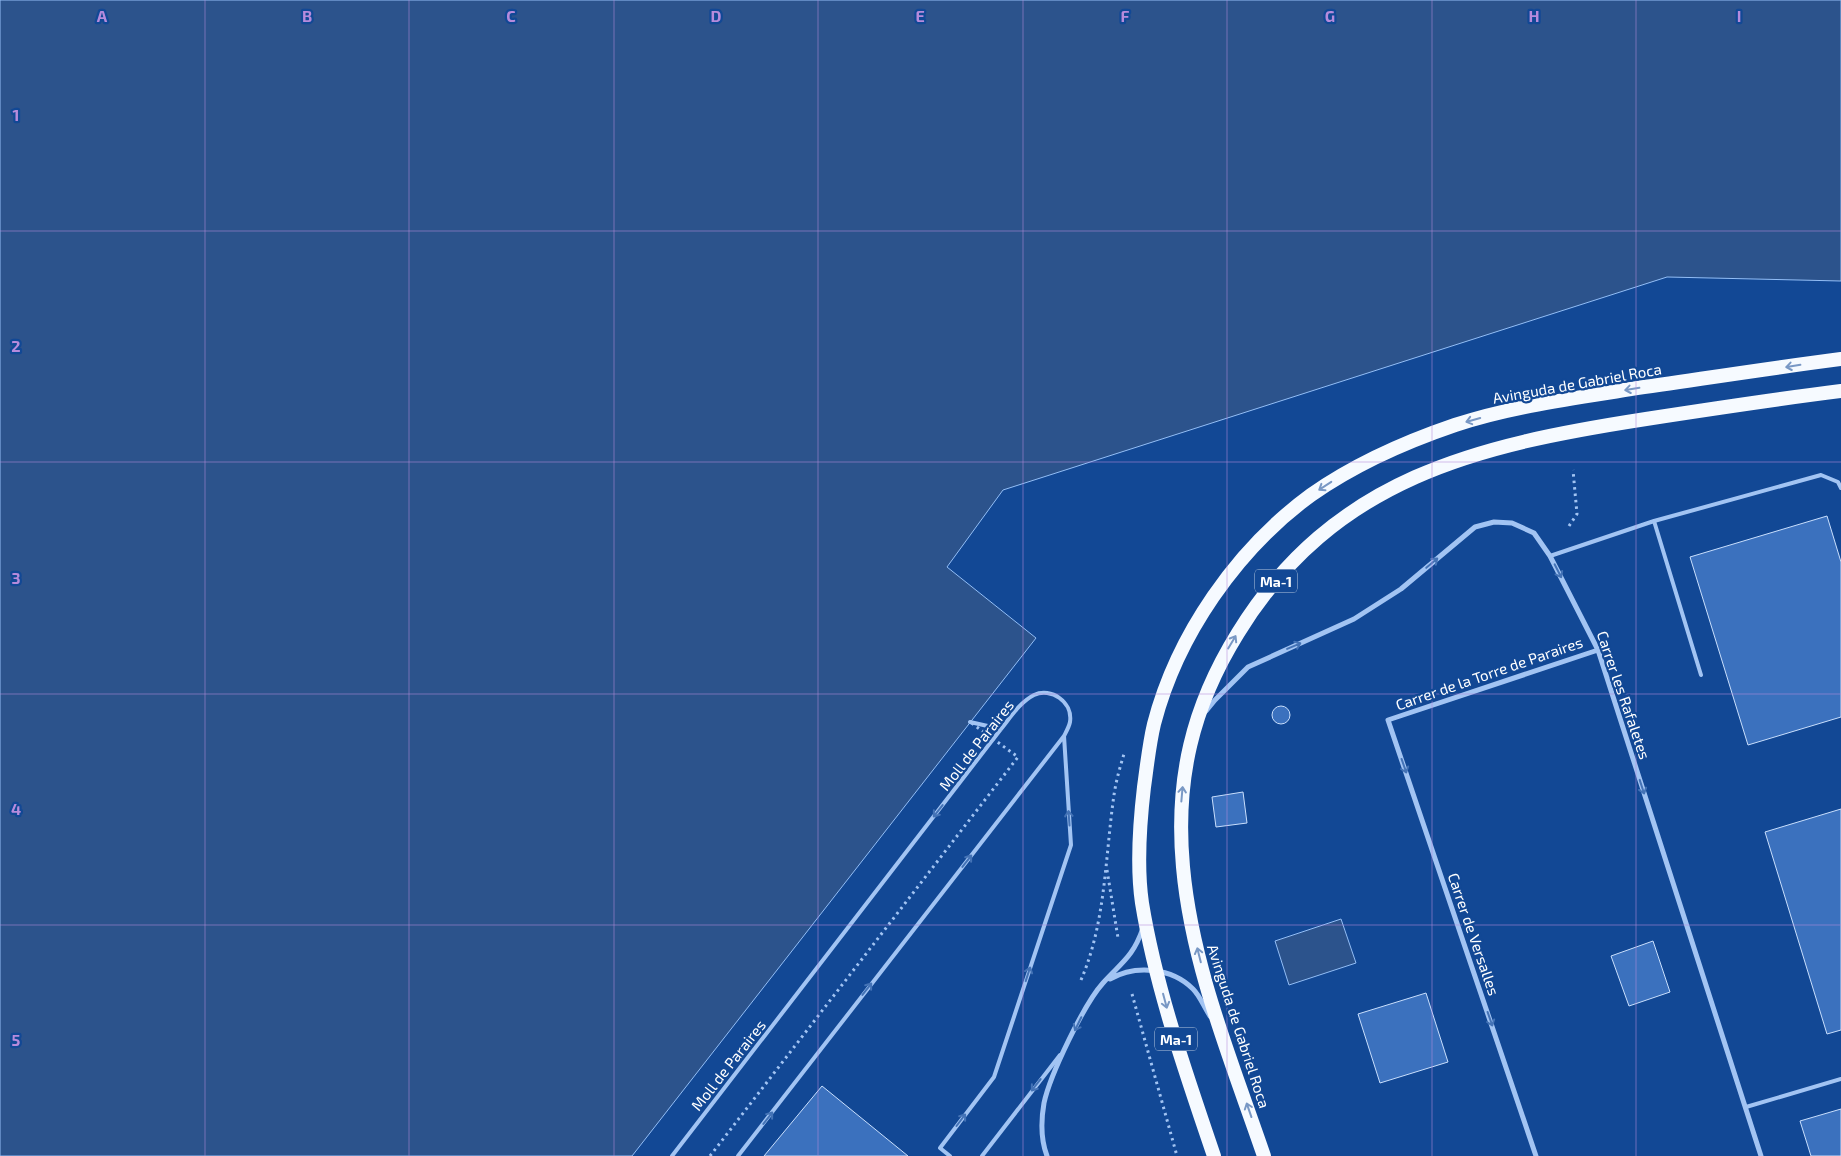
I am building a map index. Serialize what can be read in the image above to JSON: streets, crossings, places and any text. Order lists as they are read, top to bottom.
{
  "streets": {
    "highway": ["Avinguda de Gabriel Roca", "Ma-1"],
    "street": ["Carrer de la Torre de Paraires", "Carrer les Rafaletes", "Carrer de Versalles"],
    "lane": ["Moll de Paraires"]
  },
  "crossings": [
    ["Avinguda de Gabriel Roca", "Carrer les Rafaletes"],
    ["Carrer de la Torre de Paraires", "Carrer les Rafaletes"],
    ["Carrer de la Torre de Paraires", "Carrer de Versalles"]
  ],
  "one_way": ["Carrer de Versalles"],
  "grid": {
    "columns": [
      "A",
      "B",
      "C",
      "D",
      "E",
      "F",
      "G",
      "H",
      "I"
    ],
    "rows": [
      "1",
      "2",
      "3",
      "4",
      "5"
    ]
  }
}
